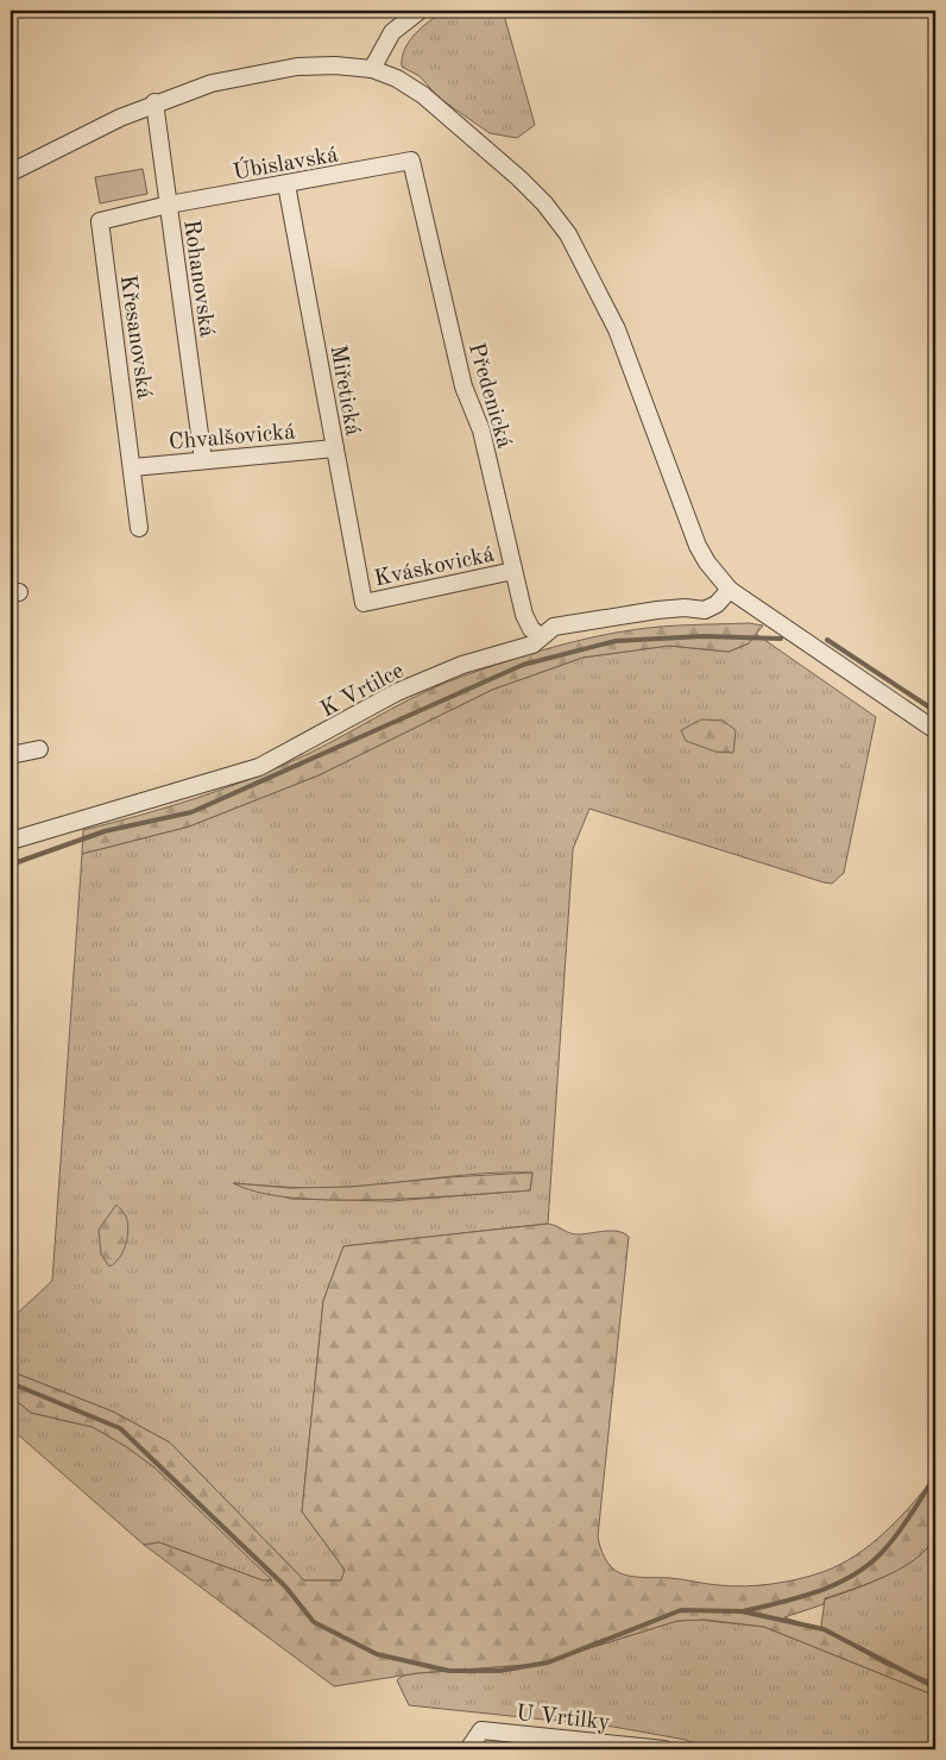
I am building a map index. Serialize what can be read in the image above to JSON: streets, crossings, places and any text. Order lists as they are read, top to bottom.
{
  "streets": {
    "street": [
      "Úbislavská",
      "Rohanovská",
      "Křesanovská",
      "Miřetická",
      "Předenická",
      "Chvalšovická",
      "Kváskovická",
      "K Vrtilce",
      "U Vrtilky"
    ]
  },
  "crossings": [
    ["Úbislavská", "Rohanovská"],
    ["Úbislavská", "Křesanovská"],
    ["Úbislavská", "Miřetická"],
    ["Úbislavská", "Předenická"],
    ["Rohanovská", "Křesanovská"],
    ["Rohanovská", "Chvalšovická"],
    ["Křesanovská", "Chvalšovická"],
    ["Miřetická", "Chvalšovická"],
    ["Miřetická", "Kváskovická"],
    ["Předenická", "Kváskovická"],
    ["Předenická", "K Vrtilce"]
  ]
}
